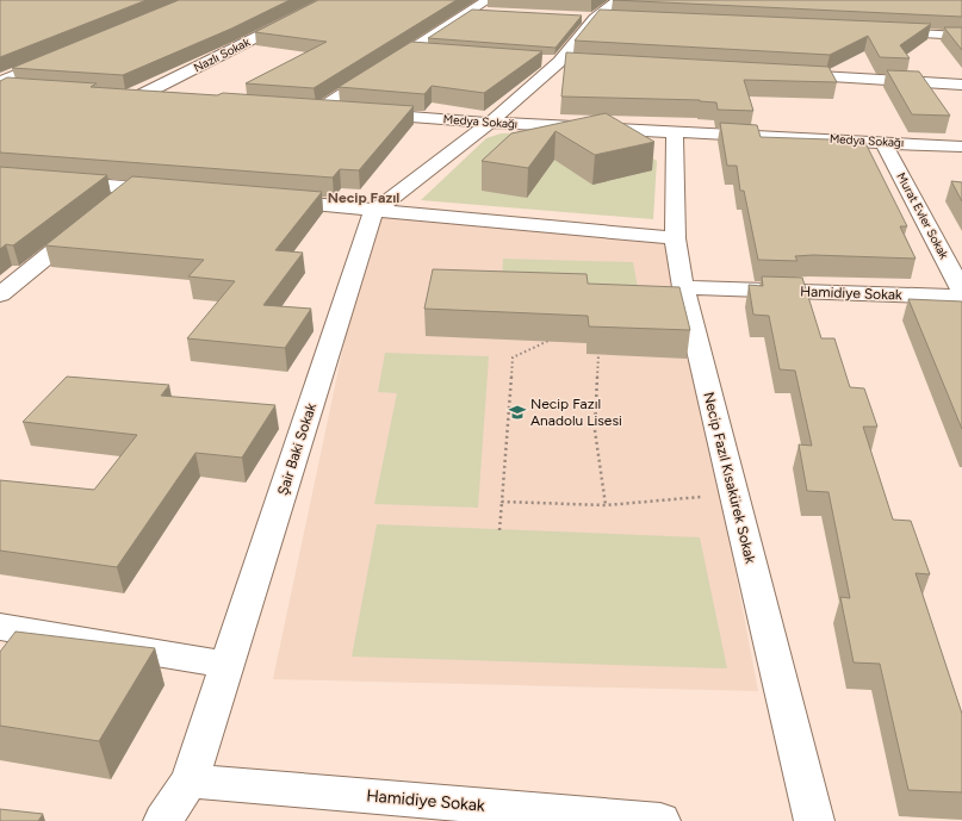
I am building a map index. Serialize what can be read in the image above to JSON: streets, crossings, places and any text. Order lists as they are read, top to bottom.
{
  "streets": {
    "street": [
      "Nazlı Sokak",
      "Medya Sokağı",
      "Murat Evler Sokak",
      "Hamidiye Sokak",
      "Şair Baki Sokak",
      "Necip Fazıl Kısakürek Sokak"
    ]
  },
  "crossings": [
    ["Medya Sokağı", "Murat Evler Sokak"],
    ["Medya Sokağı", "Şair Baki Sokak"],
    ["Medya Sokağı", "Necip Fazıl Kısakürek Sokak"],
    ["Hamidiye Sokak", "Şair Baki Sokak"],
    ["Hamidiye Sokak", "Necip Fazıl Kısakürek Sokak"]
  ],
  "districts": ["Necip Fazıl"],
  "places": {
    "school or university": ["Necip Fazıl Anadolu Lisesi"]
  }
}
